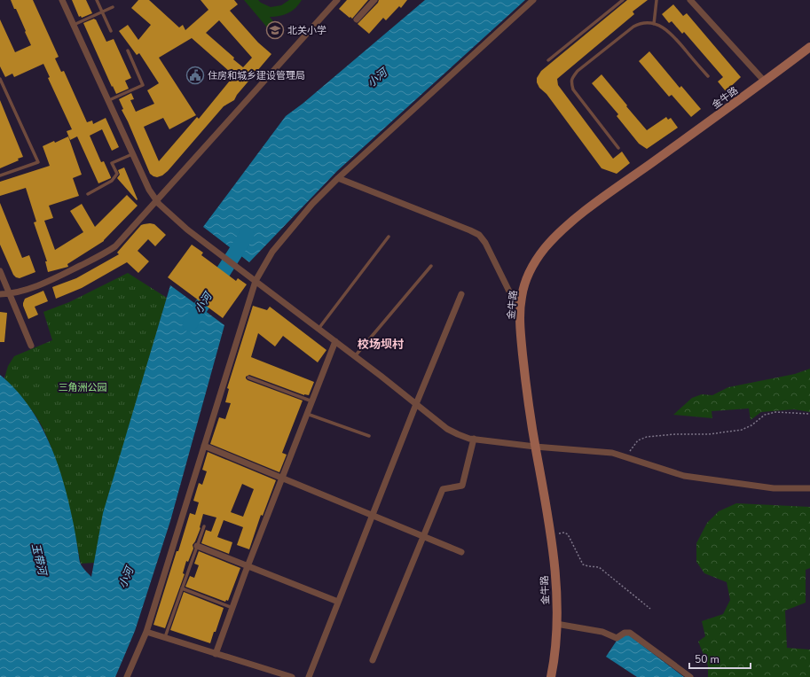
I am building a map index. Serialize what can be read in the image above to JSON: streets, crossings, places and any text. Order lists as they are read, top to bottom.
{
  "streets": {
    "main road": ["金牛路"]
  },
  "districts": ["校场坝村"],
  "water": ["小河", "玉带河"],
  "parks": ["三角洲公园"],
  "places": {
    "school or university": ["北关小学"],
    "public building": ["住房和城乡建设管理局"]
  },
  "scale_bar": "50 m"
}
